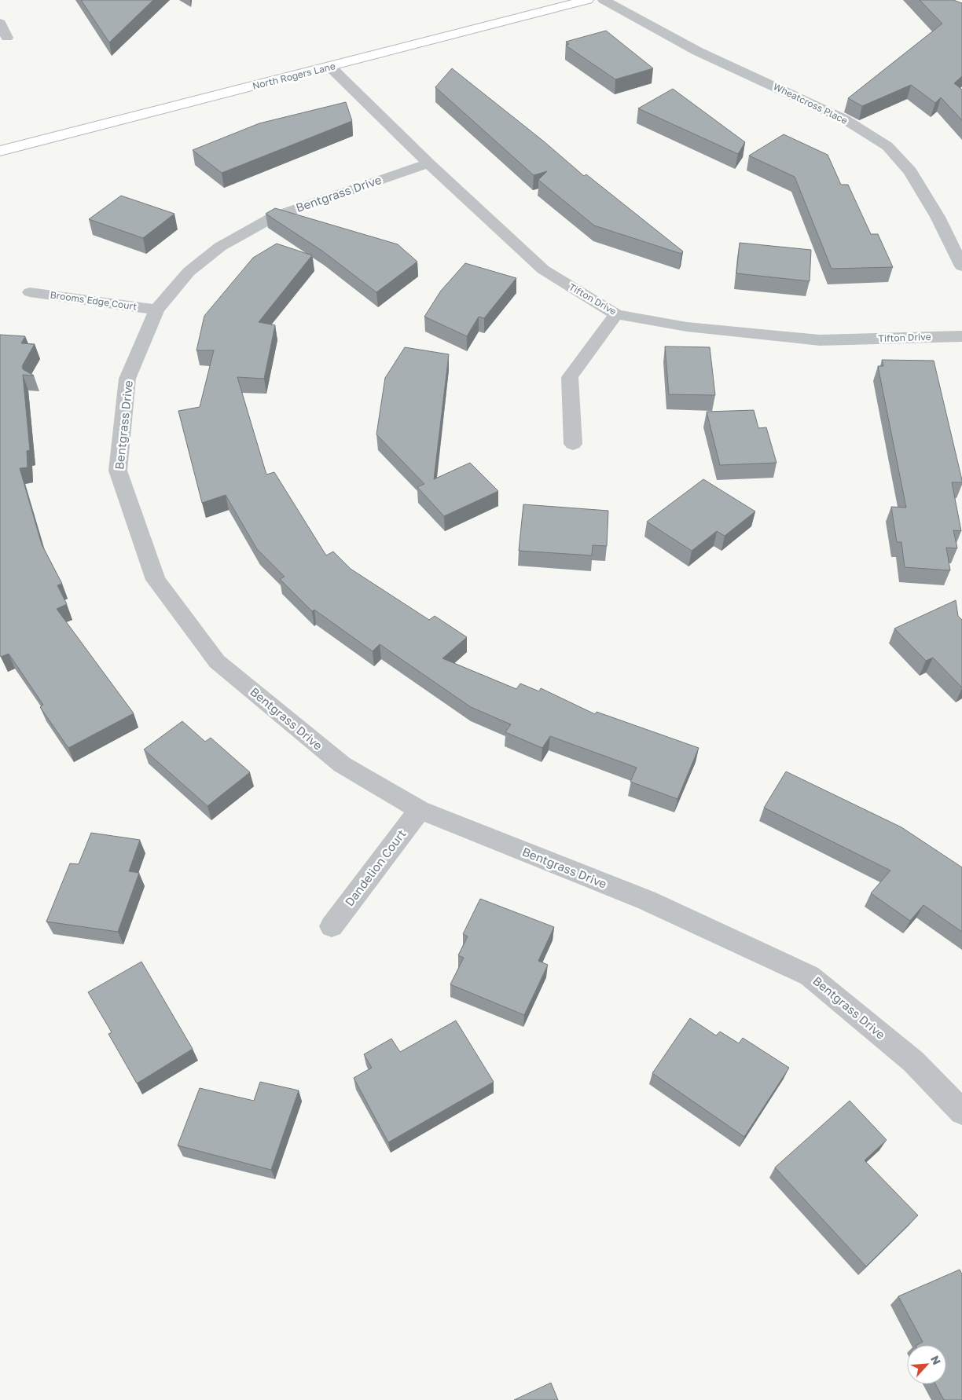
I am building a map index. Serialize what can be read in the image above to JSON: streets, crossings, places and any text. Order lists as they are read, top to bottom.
{
  "streets": {
    "street": [
      "North Rogers Lane",
      "Wheatcross Place",
      "Bentgrass Drive",
      "Tifton Drive",
      "Brooms Edge Court",
      "Dandelion Court"
    ]
  },
  "crossings": [
    ["North Rogers Lane", "Tifton Drive"],
    ["Bentgrass Drive", "Tifton Drive"],
    ["Bentgrass Drive", "Brooms Edge Court"],
    ["Bentgrass Drive", "Dandelion Court"]
  ],
  "north": "top right"
}
